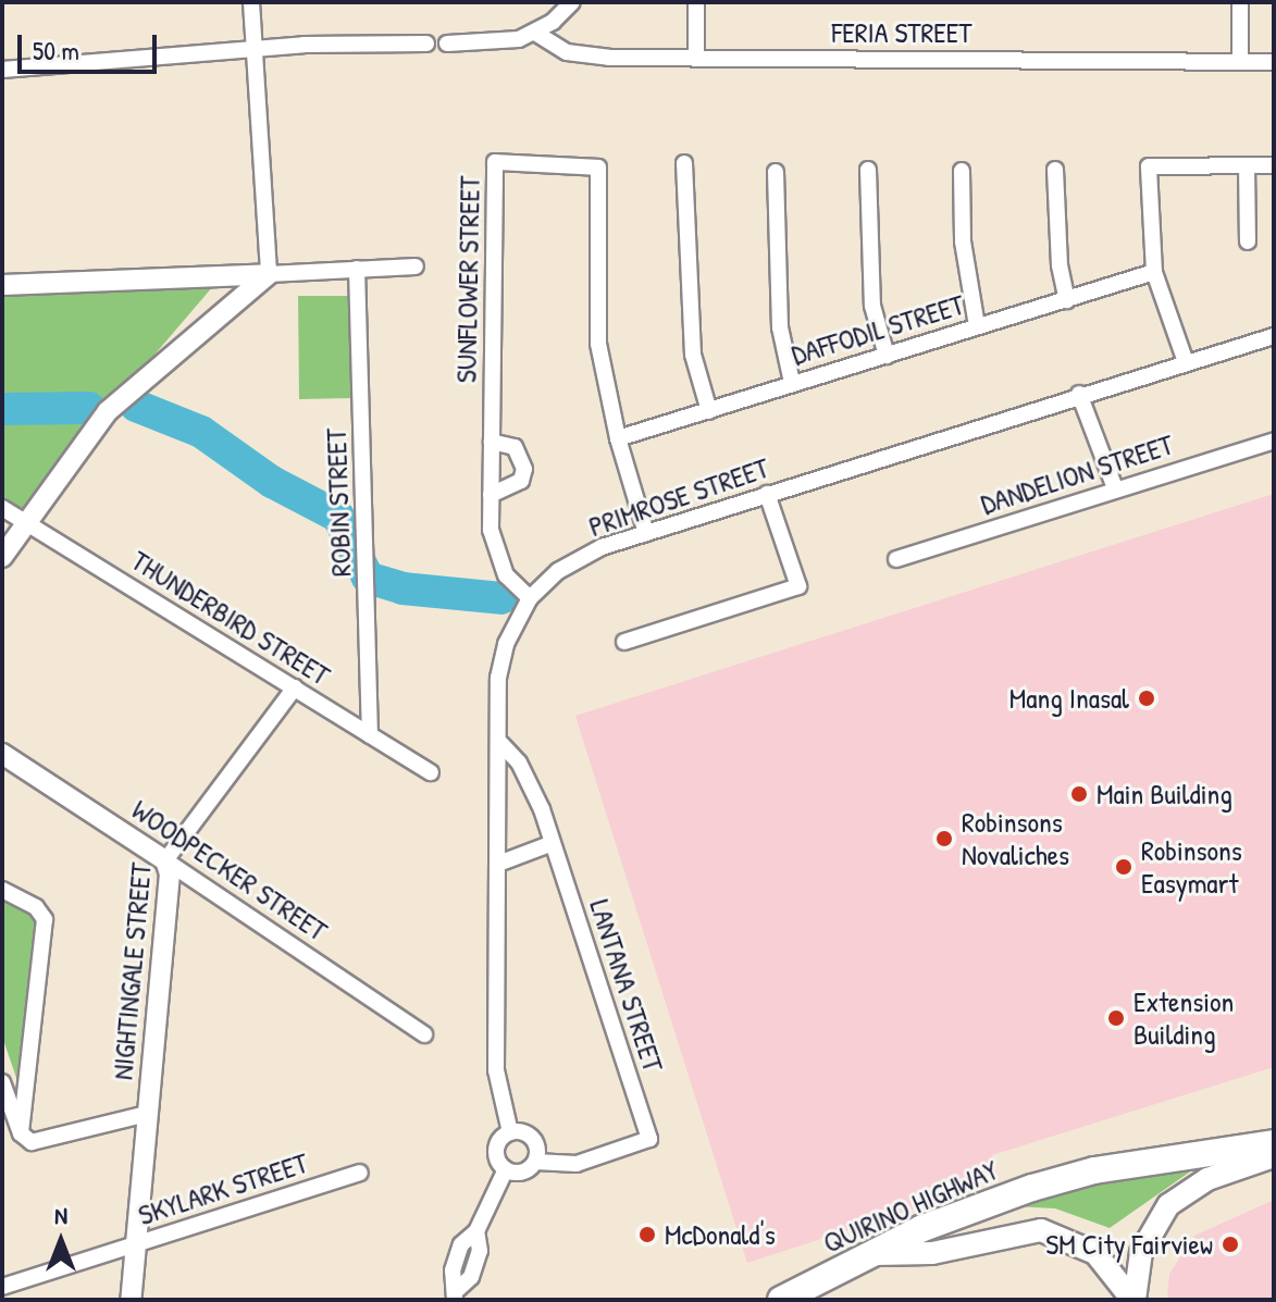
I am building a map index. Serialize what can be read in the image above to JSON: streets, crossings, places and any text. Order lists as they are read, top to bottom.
{
  "streets": {
    "main road": ["QUIRINO HIGHWAY"],
    "street": [
      "FERIA STREET",
      "SUNFLOWER STREET",
      "DAFFODIL STREET",
      "DANDELION STREET",
      "PRIMROSE STREET",
      "ROBIN STREET",
      "THUNDERBIRD STREET",
      "WOODPECKER STREET",
      "NIGHTINGALE STREET",
      "LANTANA STREET",
      "SKYLARK STREET"
    ]
  },
  "crossings": [
    ["SUNFLOWER STREET", "DAFFODIL STREET"],
    ["SUNFLOWER STREET", "PRIMROSE STREET"],
    ["PRIMROSE STREET", "LANTANA STREET"],
    ["ROBIN STREET", "THUNDERBIRD STREET"],
    ["THUNDERBIRD STREET", "NIGHTINGALE STREET"],
    ["WOODPECKER STREET", "NIGHTINGALE STREET"],
    ["NIGHTINGALE STREET", "SKYLARK STREET"]
  ],
  "places": [
    "Mang Inasal",
    "Main Building",
    "Robinsons Novaliches",
    "Robinsons Easymart",
    "Extension Building",
    "McDonald's",
    "SM City Fairview"
  ],
  "scale_bar": "50 m",
  "north": "top"
}
